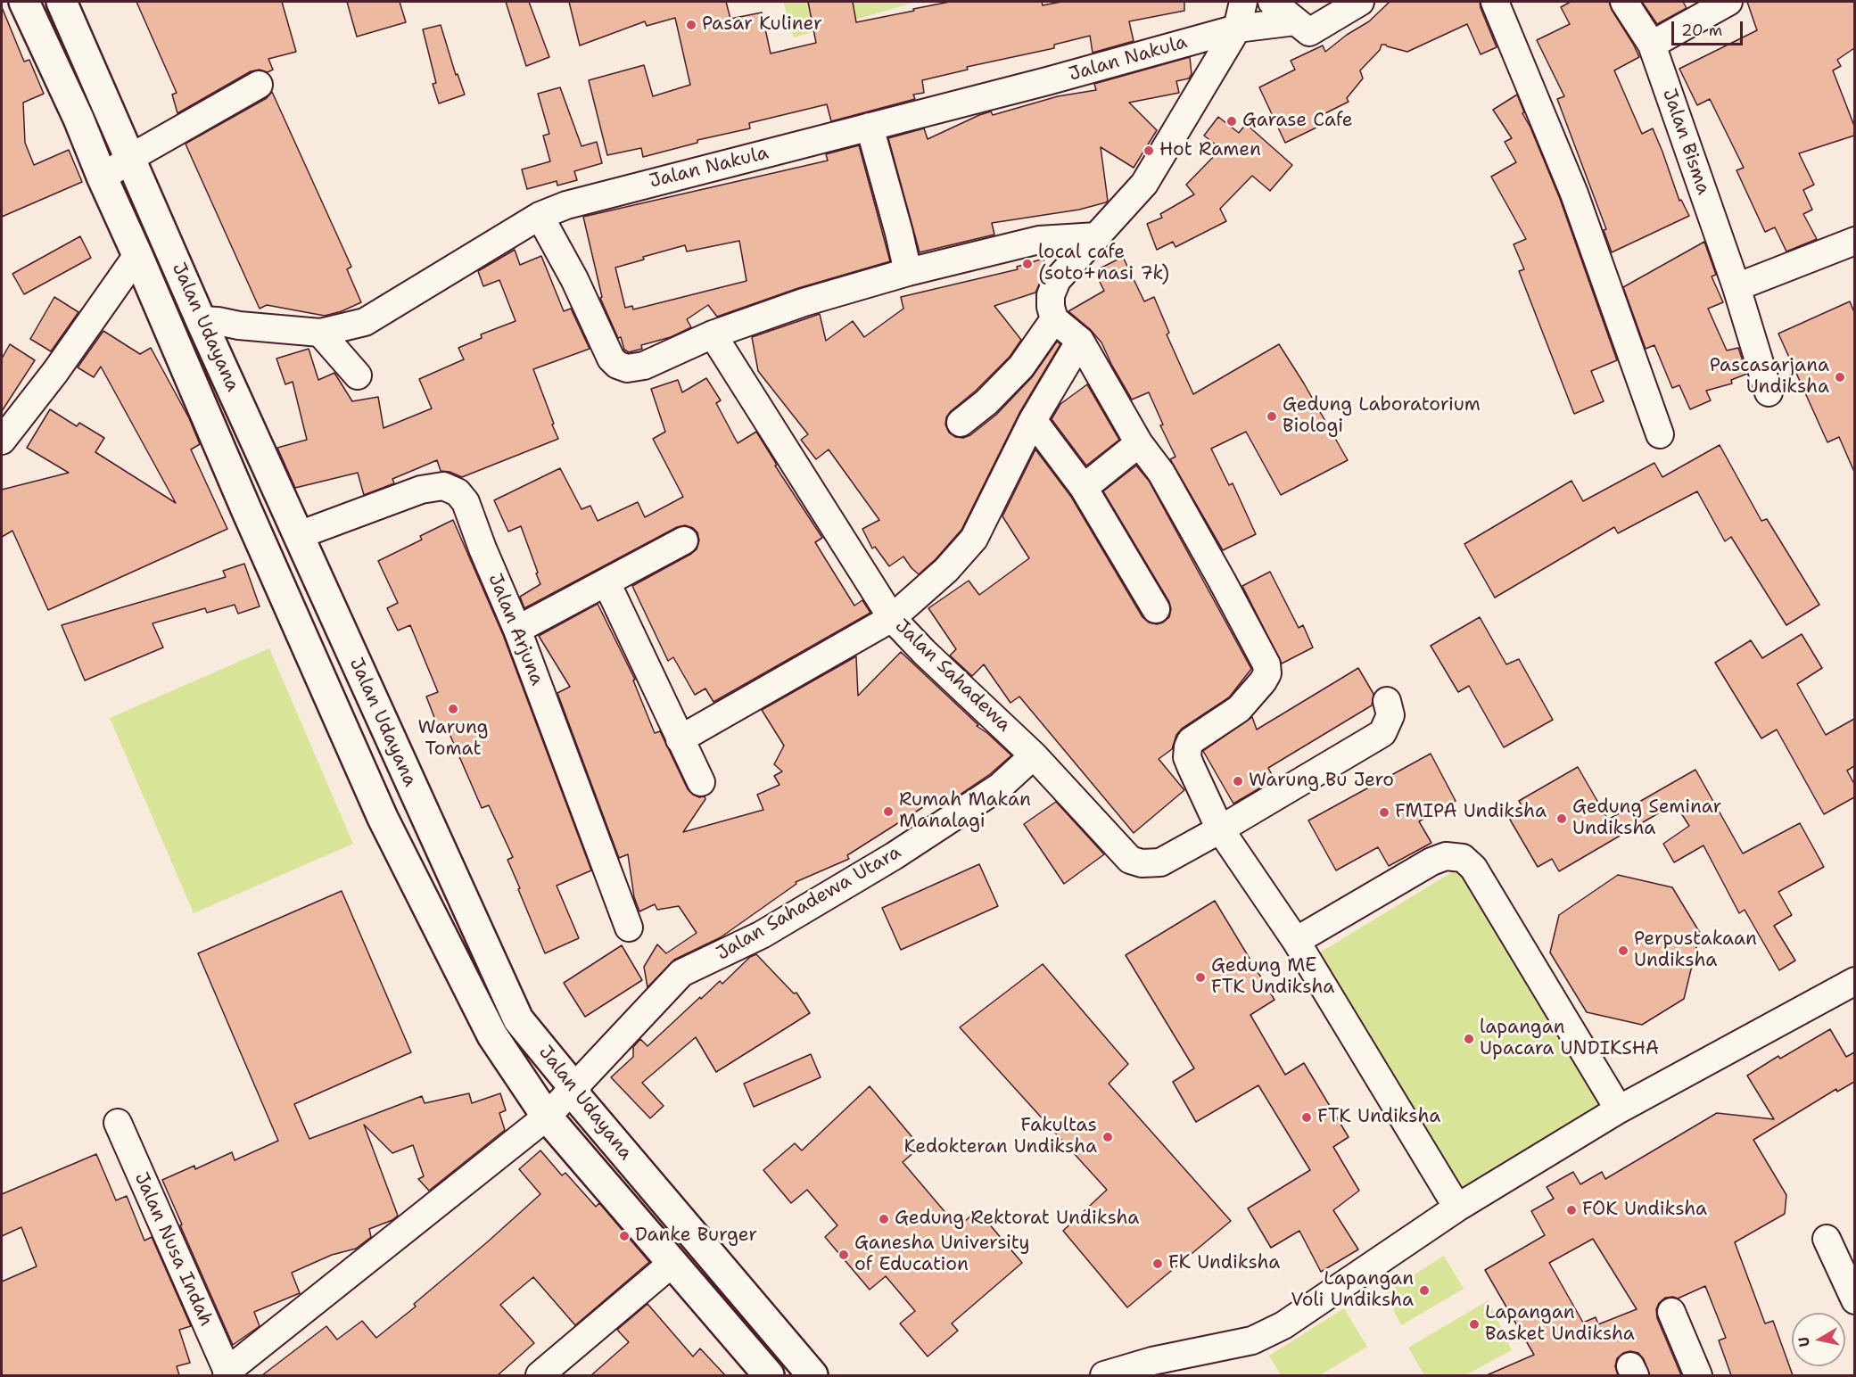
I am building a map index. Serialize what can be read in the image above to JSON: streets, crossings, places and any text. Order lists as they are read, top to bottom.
{
  "streets": {
    "street": [
      "Jalan Nakula",
      "Jalan Bisma",
      "Jalan Udayana",
      "Jalan Arjuna",
      "Jalan Sahadewa",
      "Jalan Sahadewa Utara",
      "Jalan Nusa Indah"
    ]
  },
  "crossings": [
    ["Jalan Nakula", "Jalan Udayana"],
    ["Jalan Udayana", "Jalan Arjuna"],
    ["Jalan Udayana", "Jalan Sahadewa Utara"],
    ["Jalan Sahadewa", "Jalan Sahadewa Utara"],
    ["Jalan Sahadewa Utara", "Jalan Nusa Indah"]
  ],
  "places": [
    "Pasar Kuliner",
    "Garase Cafe",
    "Hot Ramen",
    "local cafe (soto+nasi 7k)",
    "Pascasarjana Undiksha",
    "Gedung Laboratorium Biologi",
    "Warung Tomat",
    "Warung Bu Jero",
    "Rumah Makan Manalagi",
    "FMIPA Undiksha",
    "Gedung Seminar Undiksha",
    "Perpustakaan Undiksha",
    "Gedung ME FTK Undiksha",
    "lapangan Upacara UNDIKSHA",
    "FTK Undiksha",
    "Fakultas Kedokteran Undiksha",
    "FOK Undiksha",
    "Gedung Rektorat Undiksha",
    "Danke Burger",
    "Ganesha University of Education",
    "FK Undiksha",
    "Lapangan Voli Undiksha",
    "Lapangan Basket Undiksha"
  ],
  "scale_bar": "20 m",
  "north": "left"
}
